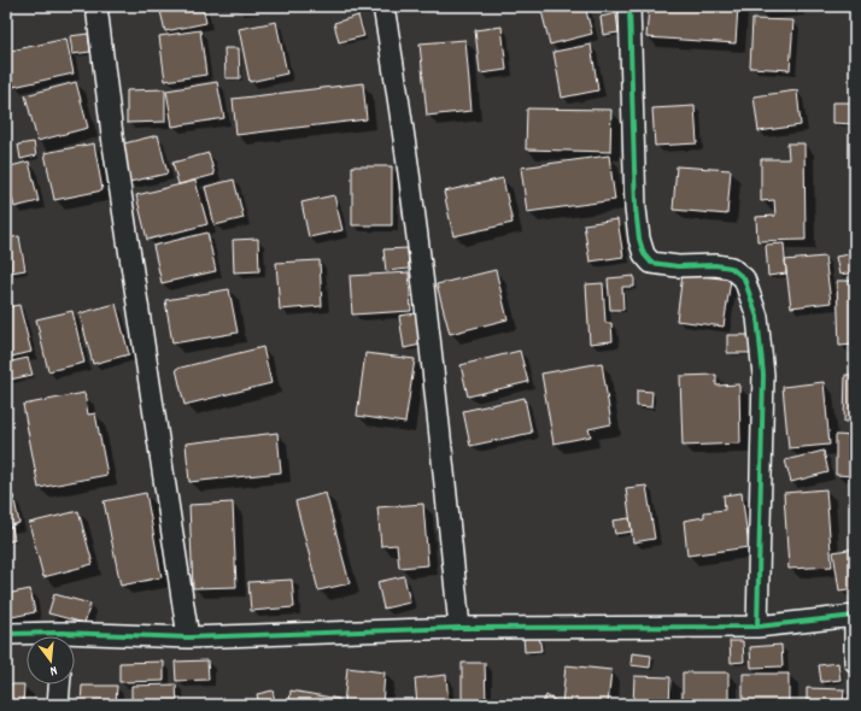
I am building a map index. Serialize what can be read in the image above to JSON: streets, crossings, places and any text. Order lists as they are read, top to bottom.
{
  "north": "bottom"
}
